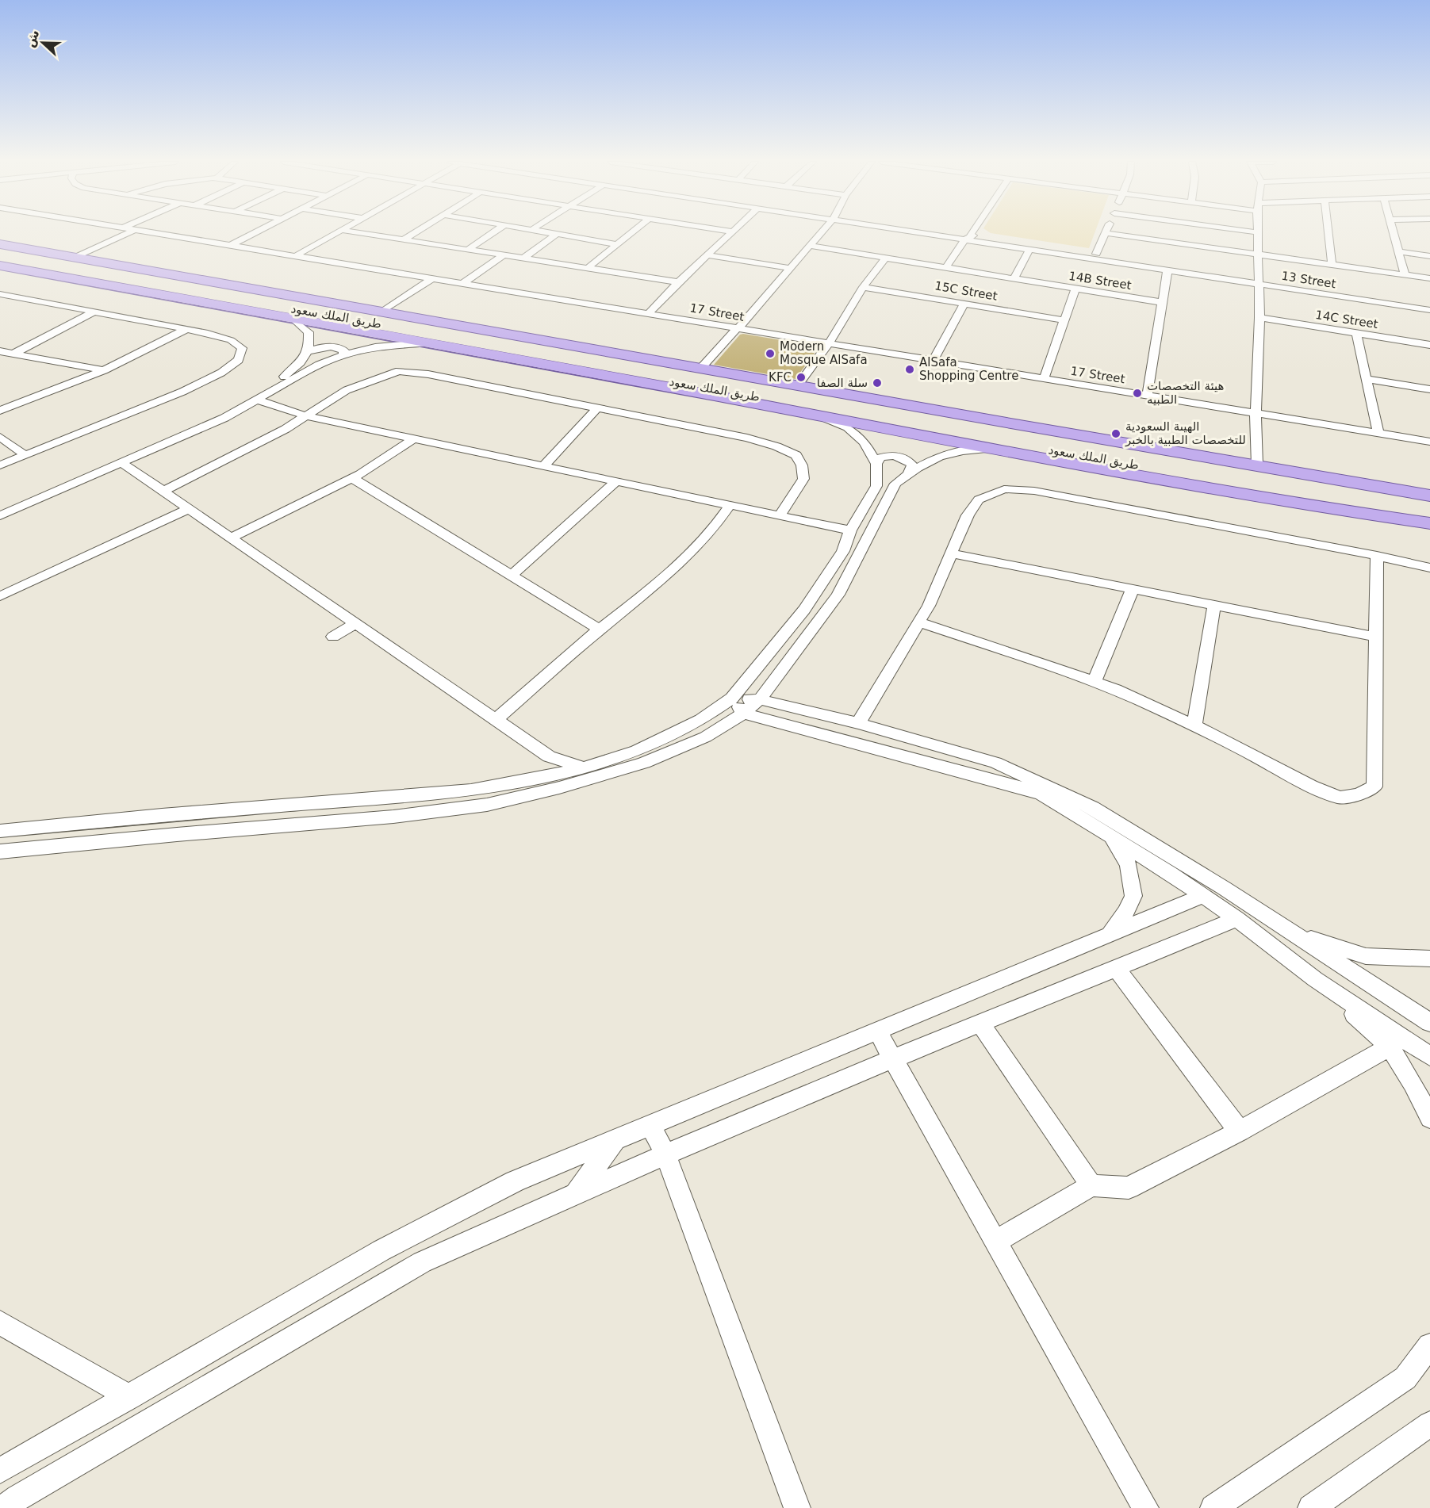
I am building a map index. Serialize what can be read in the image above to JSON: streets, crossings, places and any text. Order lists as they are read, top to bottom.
{
  "streets": {
    "main road": ["طريق الملك سعود"],
    "street": [
      "13 Street",
      "14B Street",
      "15C Street",
      "17 Street",
      "14C Street"
    ]
  },
  "places": [
    "Modern Mosque AlSafa",
    "AlSafa Shopping Centre",
    "KFC",
    "سلة الصفا",
    "هيئة التخصصات الطبيه",
    "الهيىة السعودية للتخصصات الطبية بالخبر"
  ],
  "north": "left"
}
